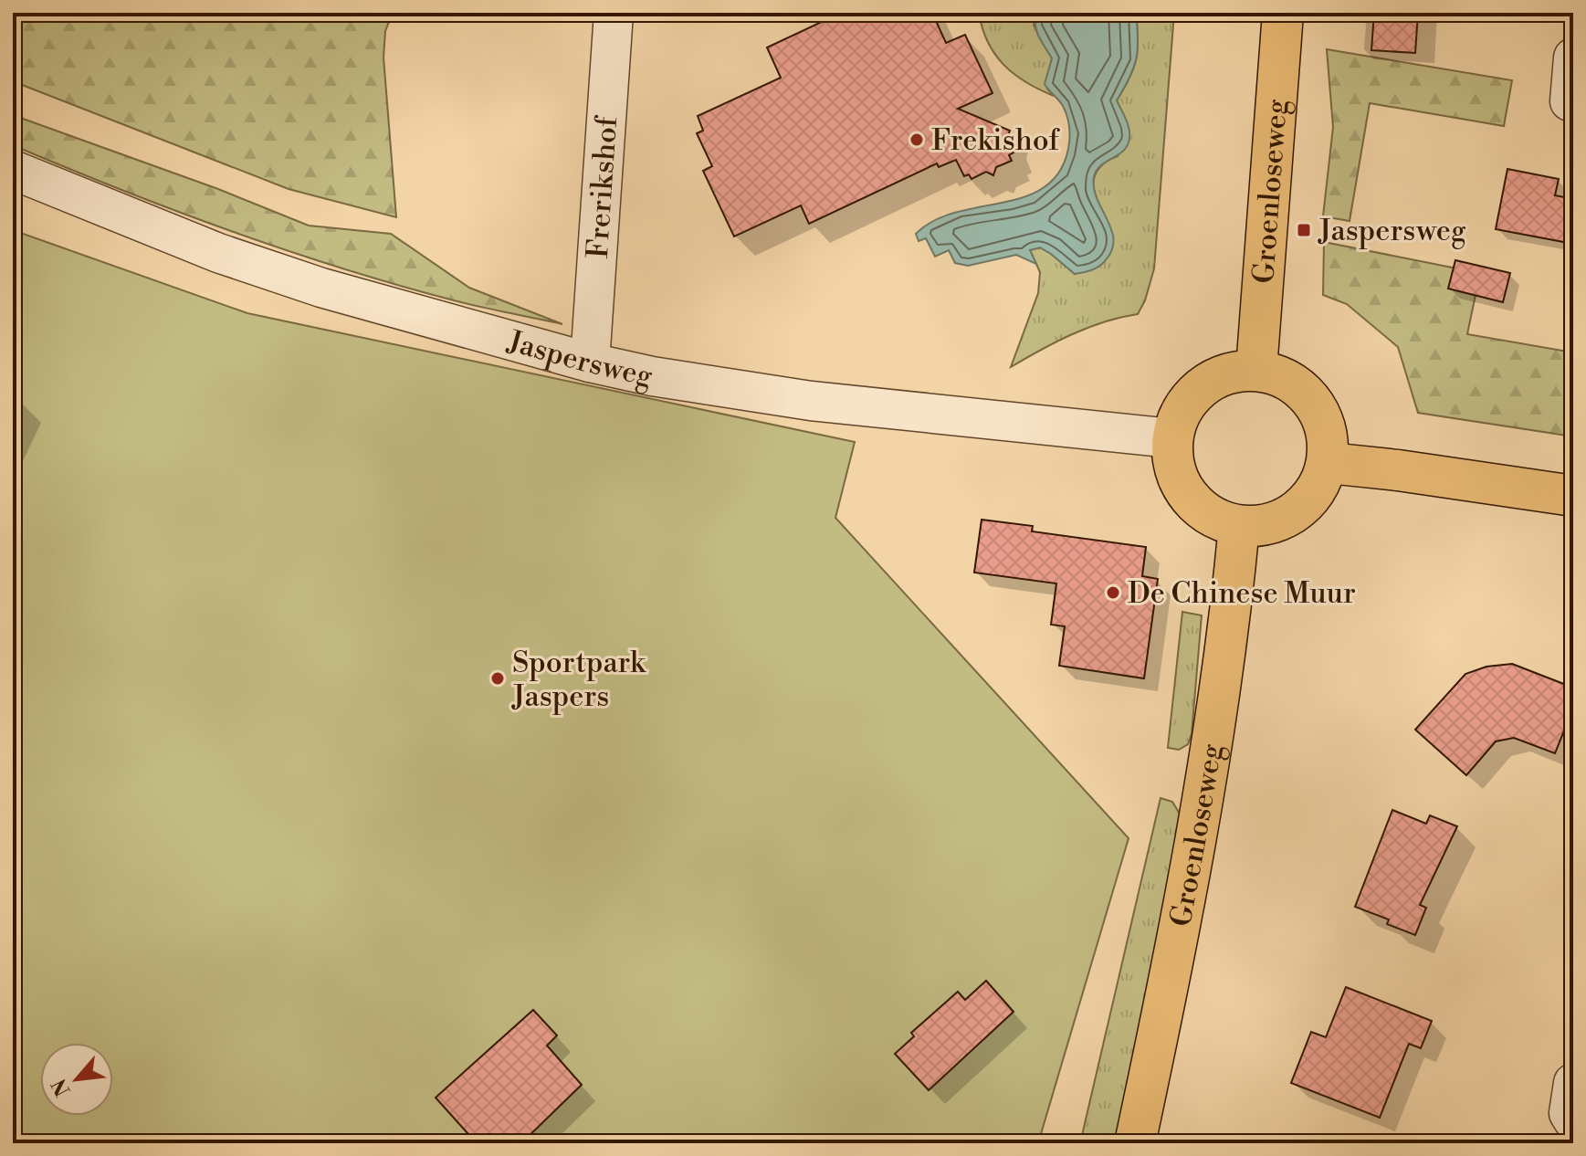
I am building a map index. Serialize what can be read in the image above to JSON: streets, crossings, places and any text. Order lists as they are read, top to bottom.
{
  "streets": {
    "main road": ["Groenloseweg"],
    "street": ["Frerikshof", "Jaspersweg"]
  },
  "crossings": [
    ["Frerikshof", "Jaspersweg"],
    ["Groenloseweg", "Jaspersweg"]
  ],
  "places": {
    "other": ["Frekishof", "De Chinese Muur", "Sportpark Jaspers"],
    "transit": ["Jaspersweg"]
  },
  "north": "bottom left"
}
